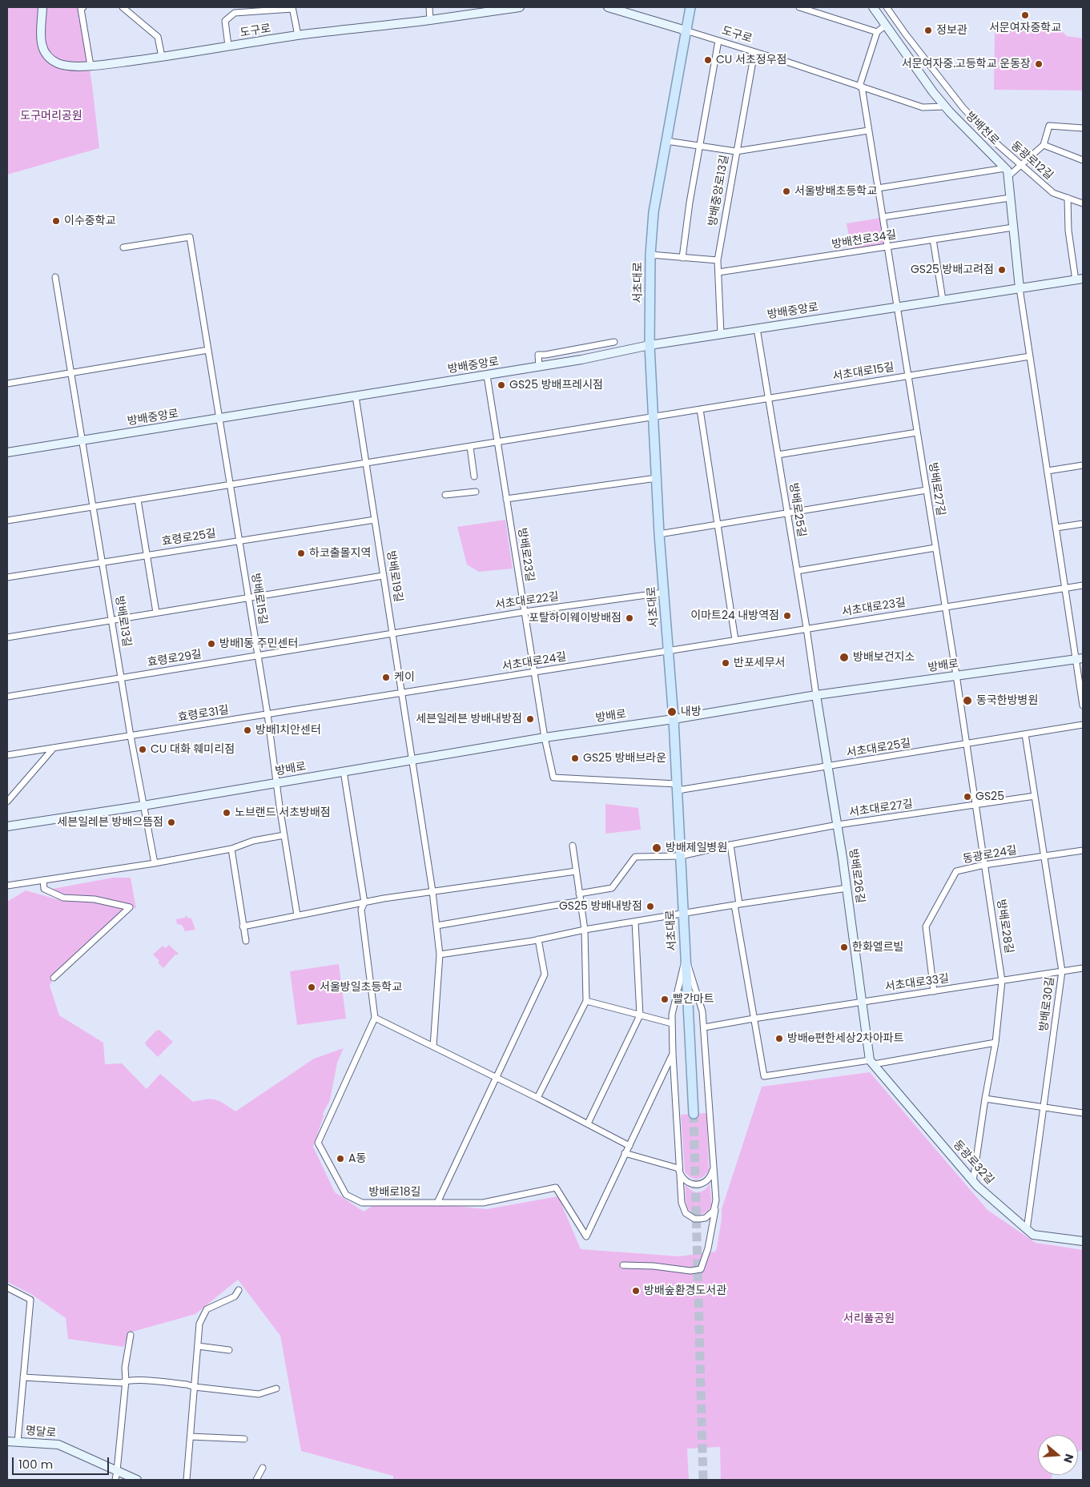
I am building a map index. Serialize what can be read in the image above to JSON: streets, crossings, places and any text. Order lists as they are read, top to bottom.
{
  "streets": {
    "main road": ["서초대로"],
    "street": [
      "도구로",
      "방배천로",
      "동광로12길",
      "방배중앙로13길",
      "방배천로34길",
      "방배중앙로",
      "서초대로15길",
      "방배로27길",
      "방배로25길",
      "효령로25길",
      "방배로23길",
      "방배로19길",
      "방배로15길",
      "서초대로22길",
      "서초대로23길",
      "방배로13길",
      "효령로29길",
      "서초대로24길",
      "방배로",
      "효령로31길",
      "서초대로25길",
      "서초대로27길",
      "동광로24길",
      "방배로26길",
      "방배로28길",
      "서초대로33길",
      "방배로30길",
      "동광로32길",
      "방배로18길",
      "명달로"
    ]
  },
  "crossings": [
    ["도구로", "방배천로"],
    ["도구로", "방배중앙로13길"],
    ["도구로", "서초대로"],
    ["도구로", "방배로27길"],
    ["방배천로", "방배천로34길"],
    ["방배천로", "방배중앙로"],
    ["방배중앙로13길", "방배천로34길"],
    ["방배중앙로13길", "서초대로"],
    ["방배중앙로13길", "방배중앙로"],
    ["방배천로34길", "방배로27길"],
    ["서초대로", "방배중앙로"],
    ["서초대로", "서초대로15길"],
    ["서초대로", "방배로23길"],
    ["서초대로", "서초대로22길"],
    ["서초대로", "서초대로23길"],
    ["서초대로", "서초대로24길"],
    ["서초대로", "방배로"],
    ["서초대로", "서초대로25길"],
    ["서초대로", "서초대로27길"],
    ["서초대로", "서초대로33길"],
    ["방배중앙로", "방배로27길"],
    ["방배중앙로", "방배로25길"],
    ["방배중앙로", "방배로23길"],
    ["방배중앙로", "방배로19길"],
    ["방배중앙로", "방배로15길"],
    ["방배중앙로", "방배로13길"],
    ["서초대로15길", "방배로27길"],
    ["서초대로15길", "방배로25길"],
    ["서초대로15길", "방배로23길"],
    ["서초대로15길", "방배로19길"],
    ["서초대로15길", "방배로15길"],
    ["서초대로15길", "방배로13길"],
    ["방배로27길", "서초대로23길"],
    ["방배로27길", "방배로"],
    ["방배로27길", "방배로28길"],
    ["방배로25길", "서초대로23길"],
    ["방배로25길", "방배로"],
    ["방배로25길", "방배로26길"],
    ["효령로25길", "방배로19길"],
    ["효령로25길", "방배로15길"],
    ["효령로25길", "방배로13길"],
    ["방배로23길", "서초대로22길"],
    ["방배로23길", "서초대로24길"],
    ["방배로23길", "방배로"],
    ["방배로23길", "서초대로25길"],
    ["방배로19길", "서초대로22길"],
    ["방배로19길", "효령로29길"],
    ["방배로19길", "서초대로24길"],
    ["방배로19길", "방배로"],
    ["방배로19길", "효령로31길"],
    ["방배로15길", "효령로29길"],
    ["방배로15길", "방배로"],
    ["방배로15길", "효령로31길"],
    ["서초대로22길", "효령로29길"],
    ["서초대로23길", "서초대로24길"],
    ["방배로13길", "효령로29길"],
    ["방배로13길", "방배로"],
    ["방배로13길", "효령로31길"],
    ["서초대로24길", "효령로31길"],
    ["방배로", "방배로26길"],
    ["방배로", "방배로28길"],
    ["서초대로25길", "방배로26길"],
    ["서초대로25길", "방배로28길"],
    ["서초대로25길", "방배로30길"],
    ["서초대로27길", "방배로26길"],
    ["서초대로27길", "방배로28길"],
    ["서초대로27길", "방배로30길"],
    ["동광로24길", "방배로28길"],
    ["동광로24길", "서초대로33길"],
    ["동광로24길", "방배로30길"],
    ["방배로26길", "서초대로33길"],
    ["방배로26길", "동광로32길"],
    ["방배로28길", "서초대로33길"],
    ["방배로28길", "동광로32길"],
    ["서초대로33길", "방배로30길"],
    ["방배로30길", "동광로32길"]
  ],
  "parks": ["도구머리공원", "서리풀공원"],
  "places": [
    "서문여자중학교",
    "정보관",
    "CU 서초정우점",
    "서문여자중.고등학교 운동장",
    "서울방배초등학교",
    "이수중학교",
    "GS25 방배고려점",
    "GS25 방배프레시점",
    "하코출몰지역",
    "이마트24 내방역점",
    "포탈하이웨이방배점",
    "방배1동 주민센터",
    "방배보건지소",
    "반포세무서",
    "케이",
    "동국한방병원",
    "내방",
    "세븐일레븐 방배내방점",
    "방배1치안센터",
    "CU 대화 훼미리점",
    "GS25 방배브라운",
    "GS25",
    "노브랜드 서초방배점",
    "세븐일레븐 방배으뜸점",
    "방배제일병원",
    "GS25 방배내방점",
    "한화엘르빌",
    "서울방일초등학교",
    "빨간마트",
    "방배e편한세상2차아파트",
    "A동",
    "방배숲환경도서관"
  ],
  "scale_bar": "100 m",
  "north": "right"
}
